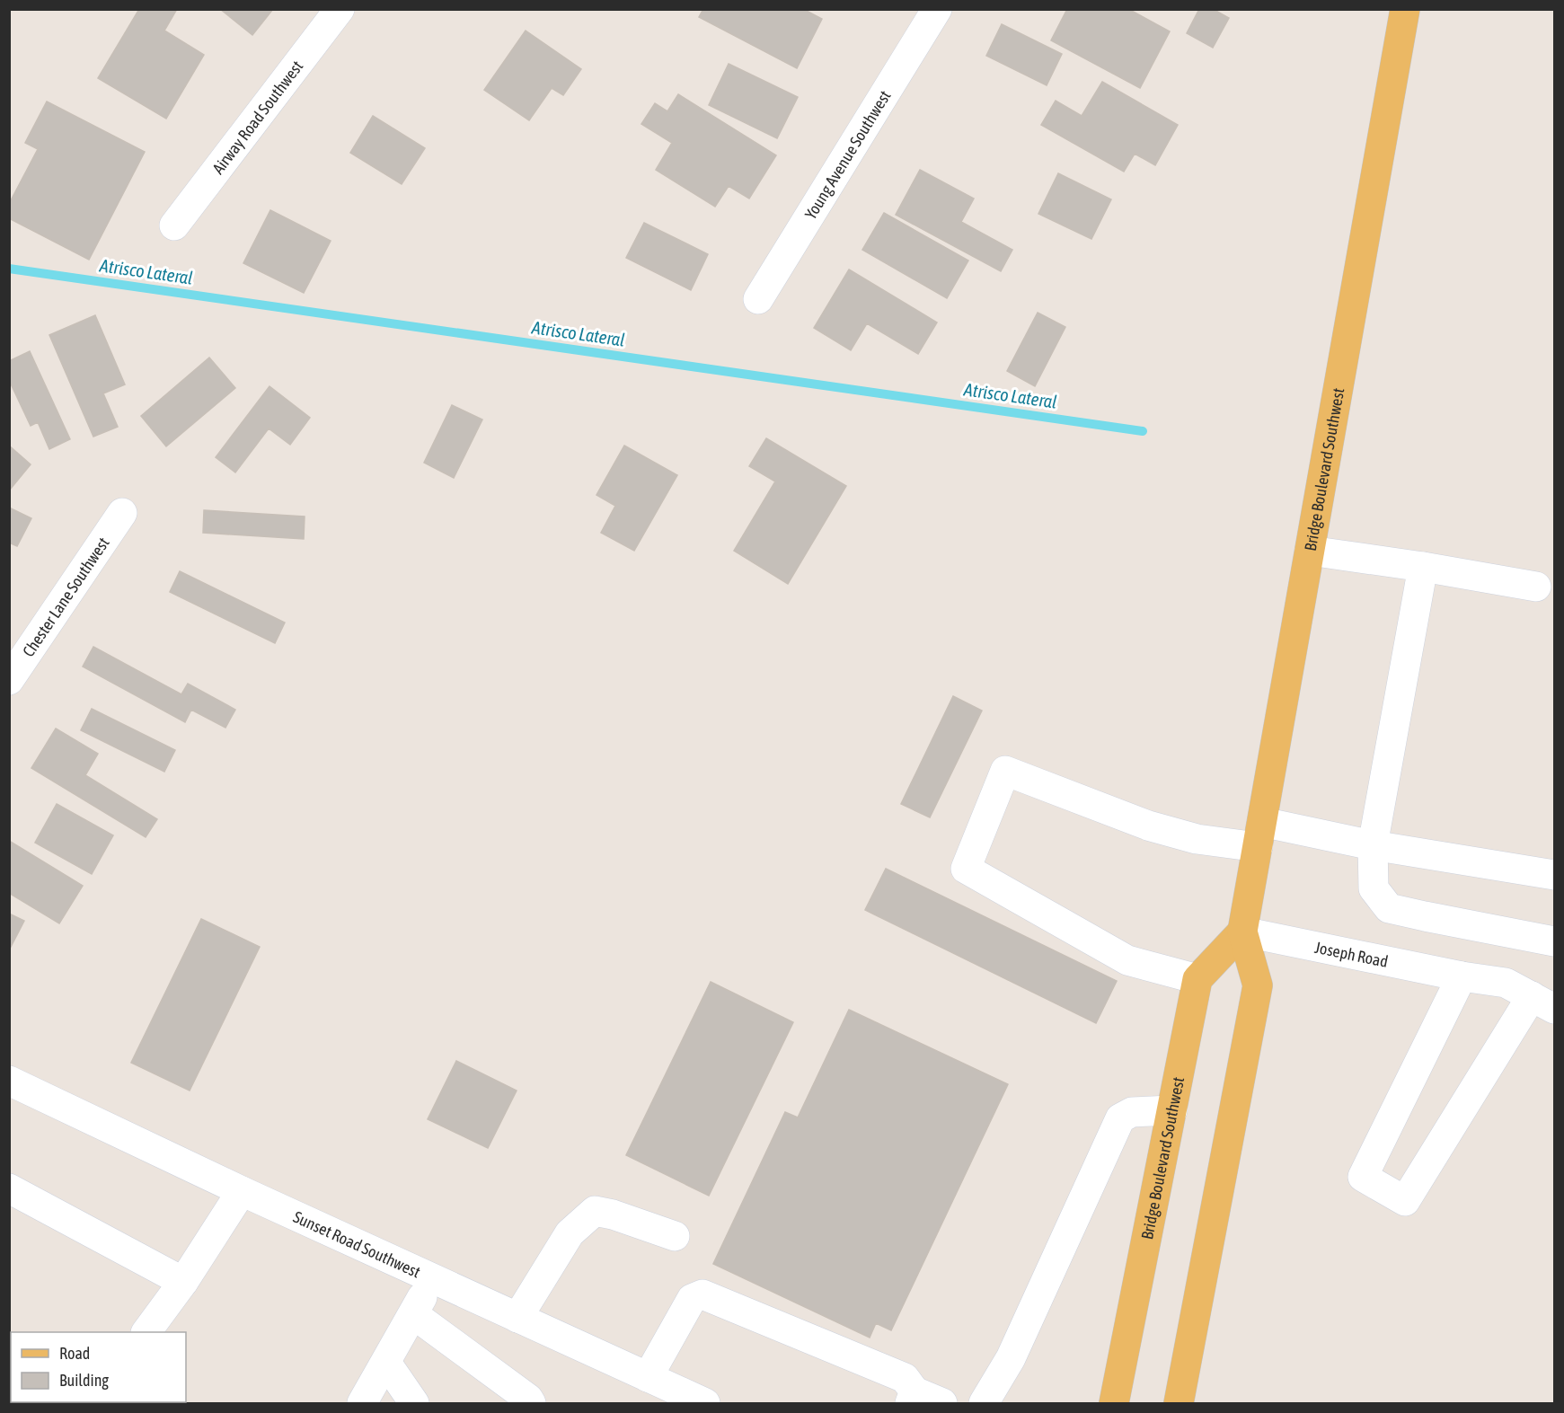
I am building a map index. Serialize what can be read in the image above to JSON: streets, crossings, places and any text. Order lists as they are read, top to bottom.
{
  "streets": {
    "main road": ["Bridge Boulevard Southwest"],
    "street": [
      "Airway Road Southwest",
      "Young Avenue Southwest",
      "Chester Lane Southwest",
      "Joseph Road",
      "Sunset Road Southwest"
    ]
  },
  "crossings": [
    ["Bridge Boulevard Southwest", "Joseph Road"]
  ],
  "water": ["Atrisco Lateral"],
  "legend": ["Road", "Building"]
}
